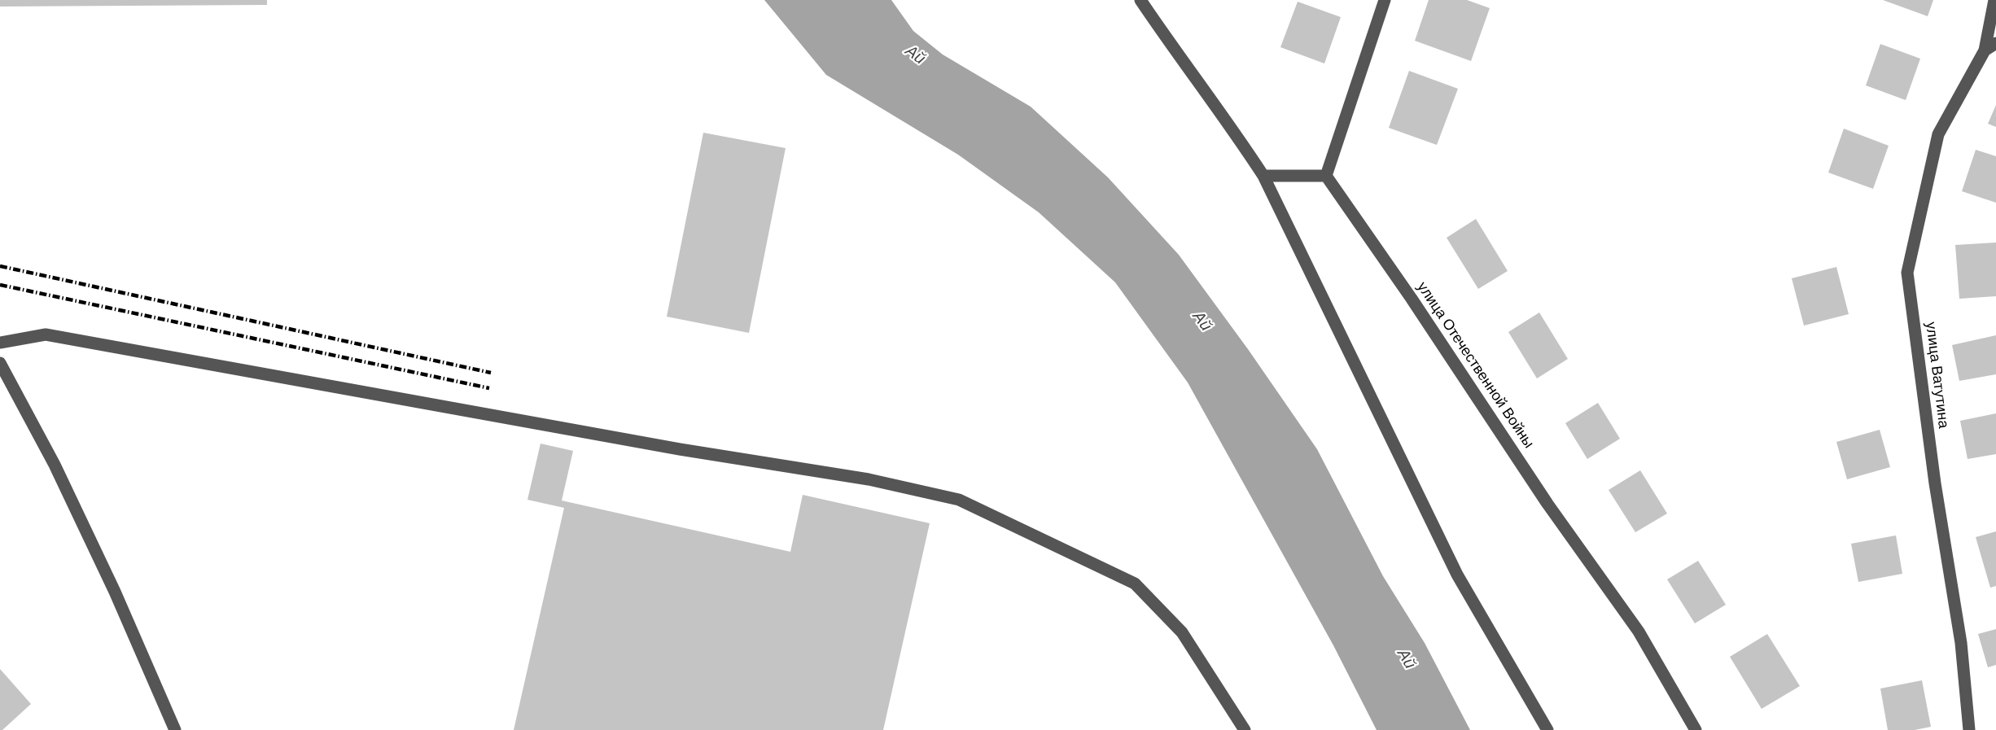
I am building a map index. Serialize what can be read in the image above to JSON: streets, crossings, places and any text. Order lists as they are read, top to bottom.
{
  "streets": {
    "street": ["улица Отечественной Войны", "улица Ватутина"]
  },
  "water": ["Ай"]
}
